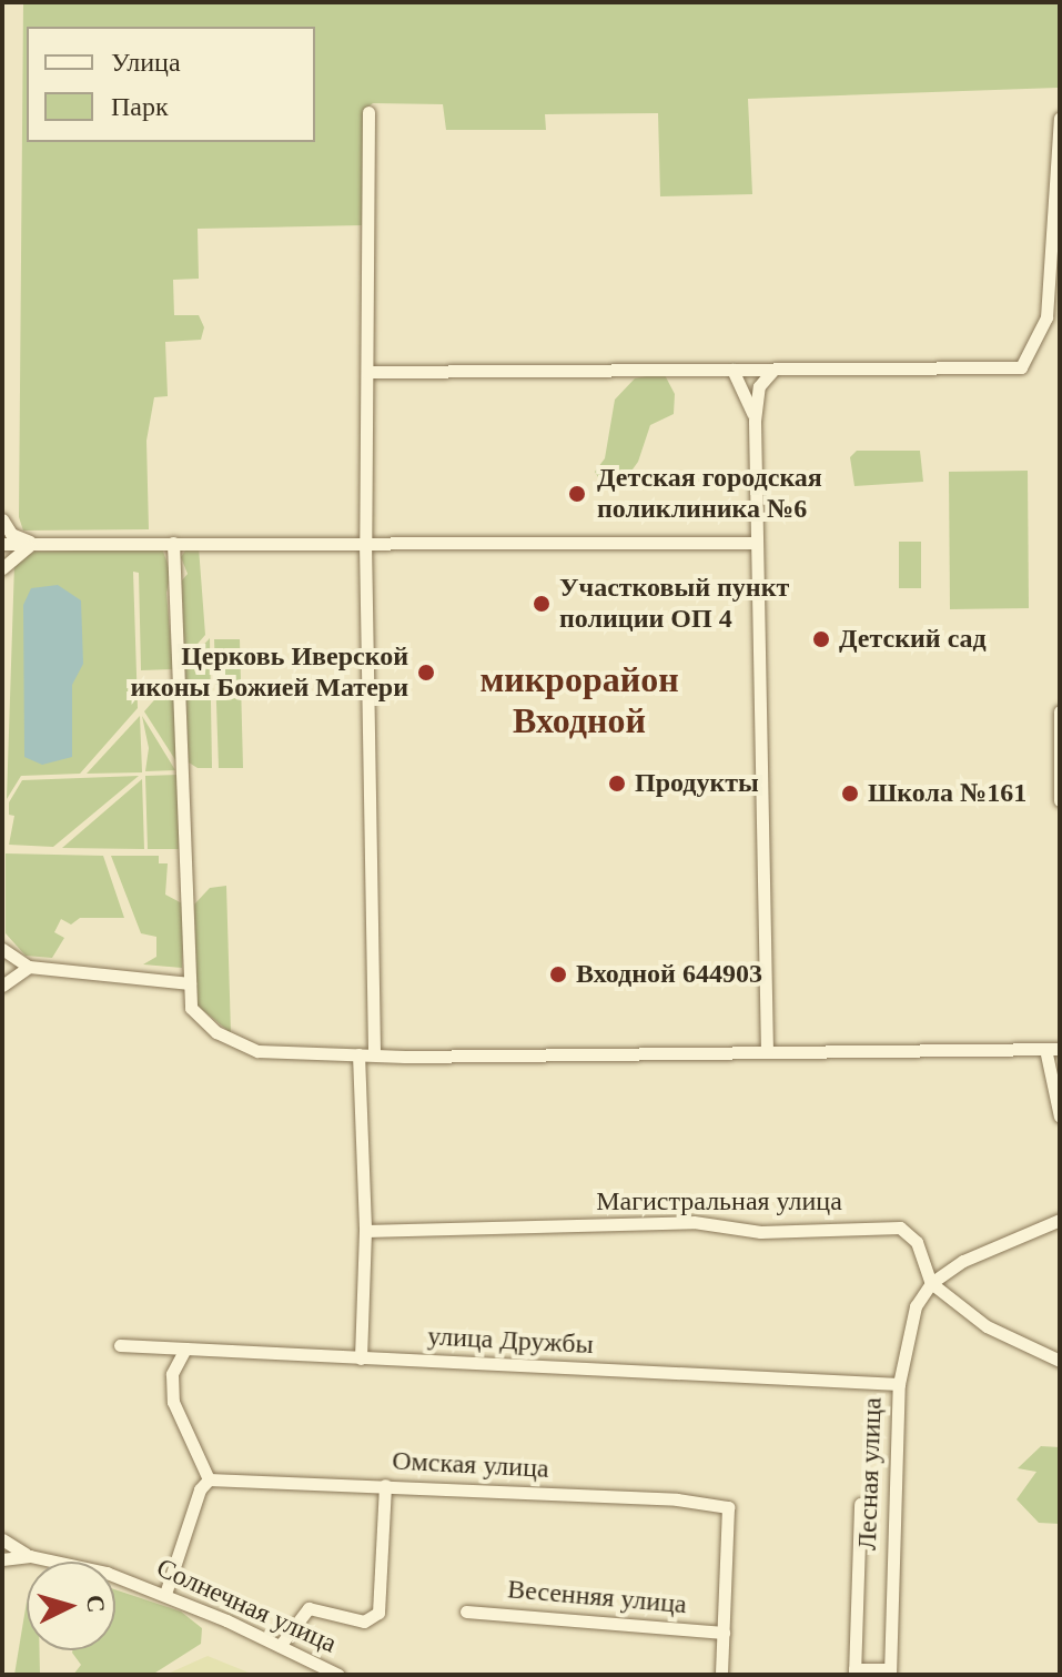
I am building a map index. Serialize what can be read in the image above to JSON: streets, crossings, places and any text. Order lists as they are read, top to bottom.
{
  "streets": {
    "street": [
      "Магистральная улица",
      "улица Дружбы",
      "Омская улица",
      "Лесная улица",
      "Весенняя улица",
      "Солнечная улица"
    ]
  },
  "crossings": [
    ["Магистральная улица", "Лесная улица"],
    ["улица Дружбы", "Лесная улица"],
    ["Омская улица", "Весенняя улица"]
  ],
  "districts": ["микрорайон Входной"],
  "places": [
    "Детская городская поликлиника №6",
    "Участковый пункт полиции ОП 4",
    "Детский сад",
    "Церковь Иверской иконы Божией Матери",
    "Продукты",
    "Школа №161",
    "Входной 644903"
  ],
  "legend": ["Улица", "Парк"],
  "north": "right"
}
